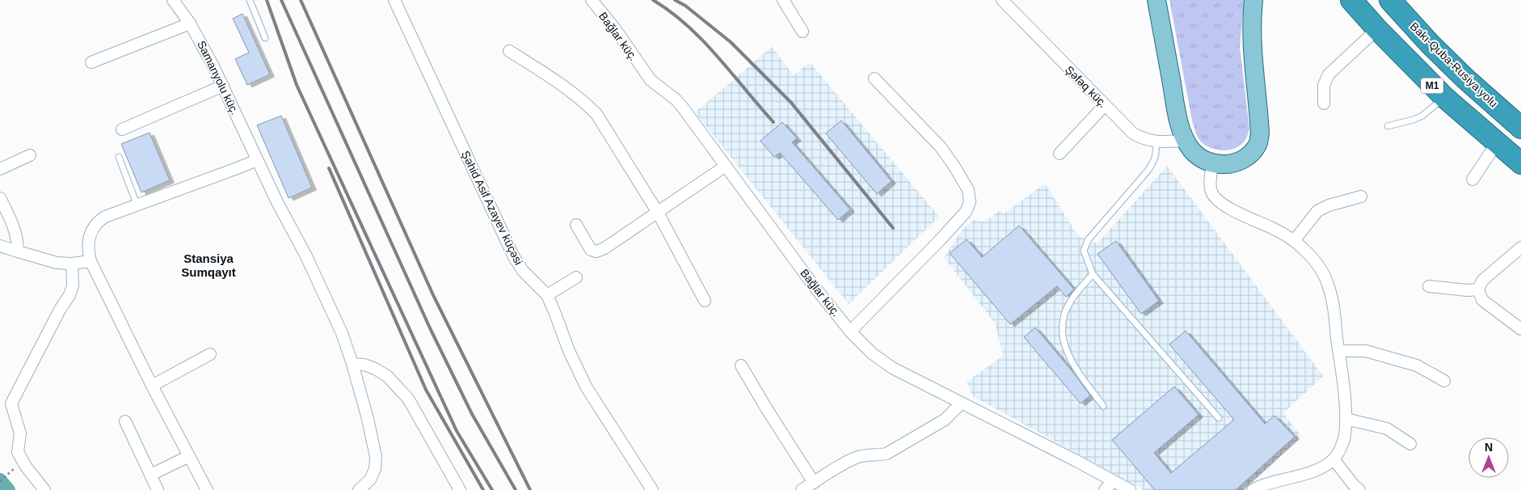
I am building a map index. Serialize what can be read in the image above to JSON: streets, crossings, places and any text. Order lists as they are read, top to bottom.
{
  "streets": {
    "highway": ["Bakı-Quba-Rusiya yolu", "M1"],
    "street": [
      "Bağlar küç.",
      "Samanyolu küç.",
      "Şəfəq küç.",
      "Şəhid Asif Azayev küçəsi"
    ]
  },
  "districts": ["Stansiya Sumqayıt"],
  "north": "top"
}
